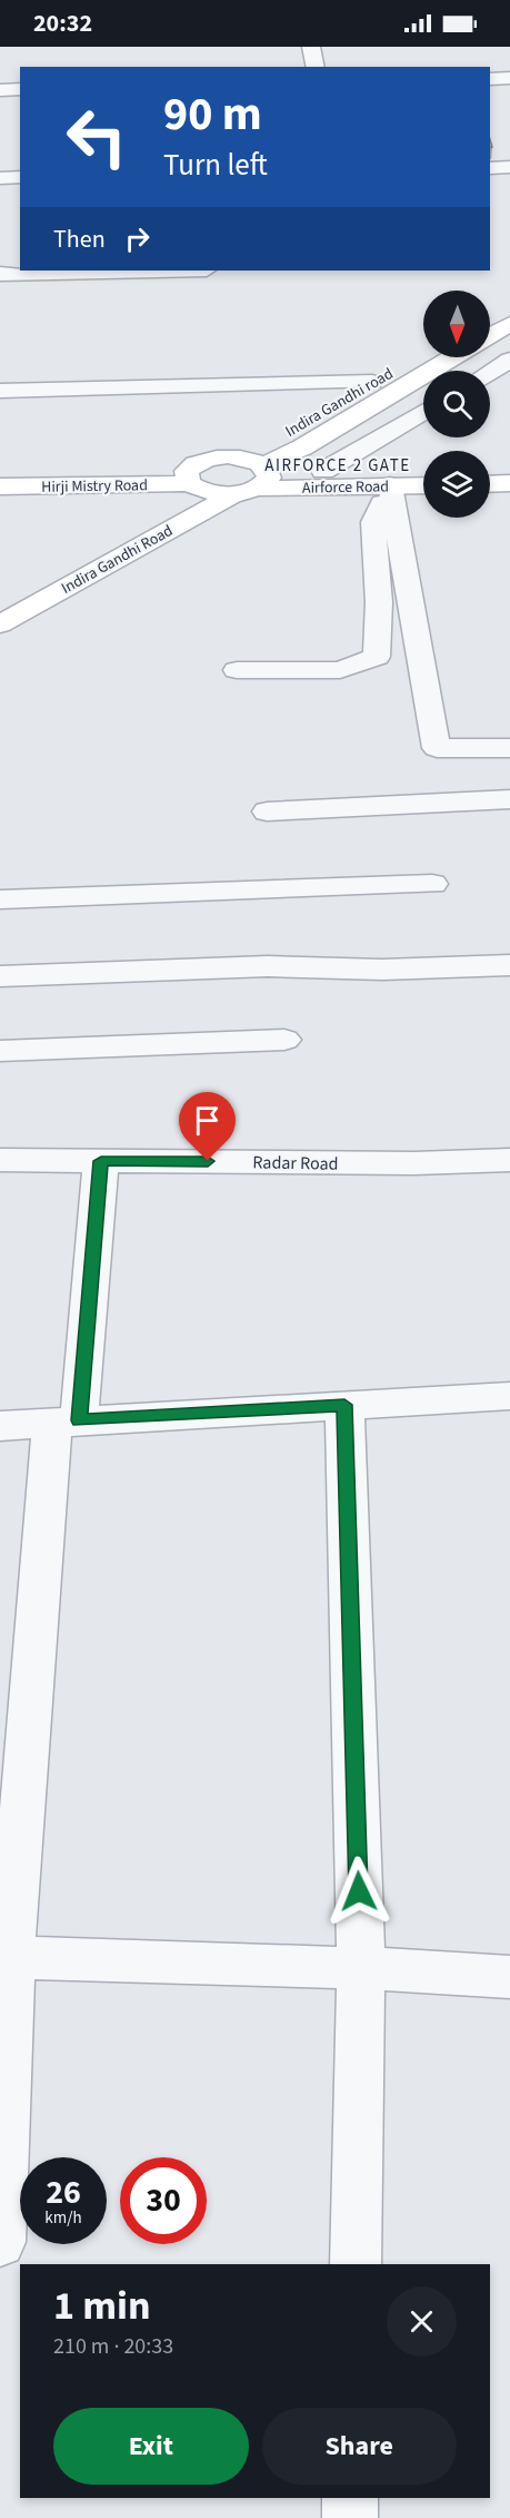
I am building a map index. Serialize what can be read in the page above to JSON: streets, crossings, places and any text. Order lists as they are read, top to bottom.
{
  "streets": {
    "main road": [
      "Indira Gandhi road",
      "Hirji Mistry Road",
      "Airforce Road",
      "Indira Gandhi Road"
    ],
    "street": ["Radar Road"]
  },
  "crossings": [
    ["Indira Gandhi road", "Airforce Road"],
    ["Indira Gandhi road", "Indira Gandhi Road"],
    ["Hirji Mistry Road", "Indira Gandhi Road"],
    ["Airforce Road", "Indira Gandhi Road"]
  ],
  "districts": ["AIRFORCE 2 GATE"],
  "north": "bottom",
  "page": {
    "status": "20:32",
    "turn": ["90 m", "Turn left"],
    "then": "Then",
    "speed": "26 km/h",
    "limit": "30",
    "heading": ["1 min", "210 m · 20:33"],
    "buttons": ["Exit", "Share"]
  }
}
